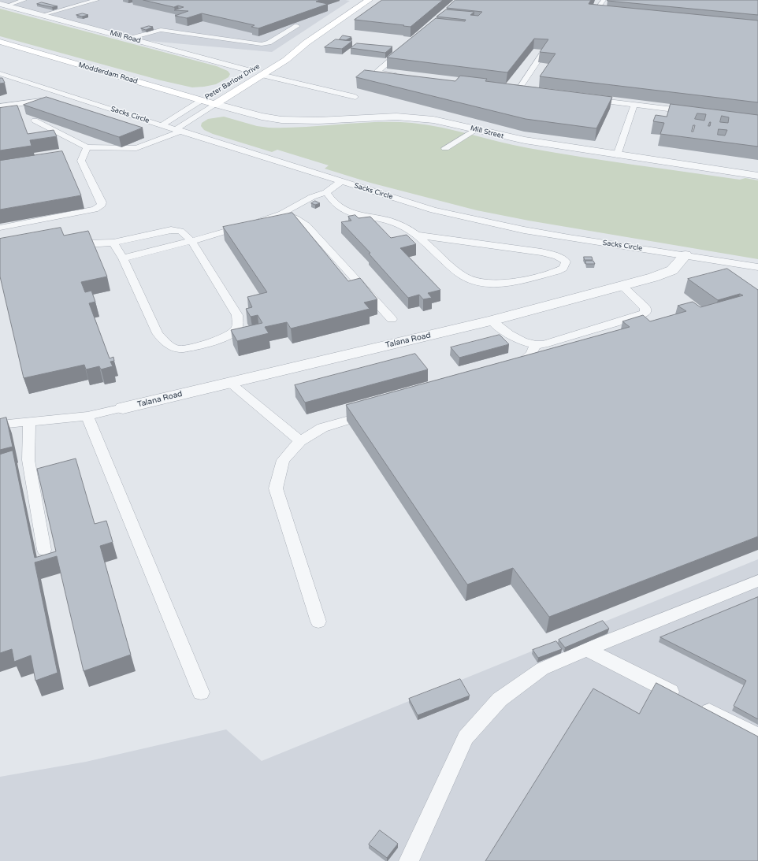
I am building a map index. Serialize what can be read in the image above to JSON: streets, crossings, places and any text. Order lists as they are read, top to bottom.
{
  "streets": {
    "street": [
      "Mill Road",
      "Modderdam Road",
      "Peter Barlow Drive",
      "Mill Street",
      "Talana Road"
    ],
    "lane": ["Sacks Circle"]
  },
  "crossings": [
    ["Mill Road", "Peter Barlow Drive"],
    ["Modderdam Road", "Peter Barlow Drive"],
    ["Modderdam Road", "Mill Street"],
    ["Peter Barlow Drive", "Sacks Circle"],
    ["Peter Barlow Drive", "Mill Street"],
    ["Sacks Circle", "Talana Road"]
  ]
}
